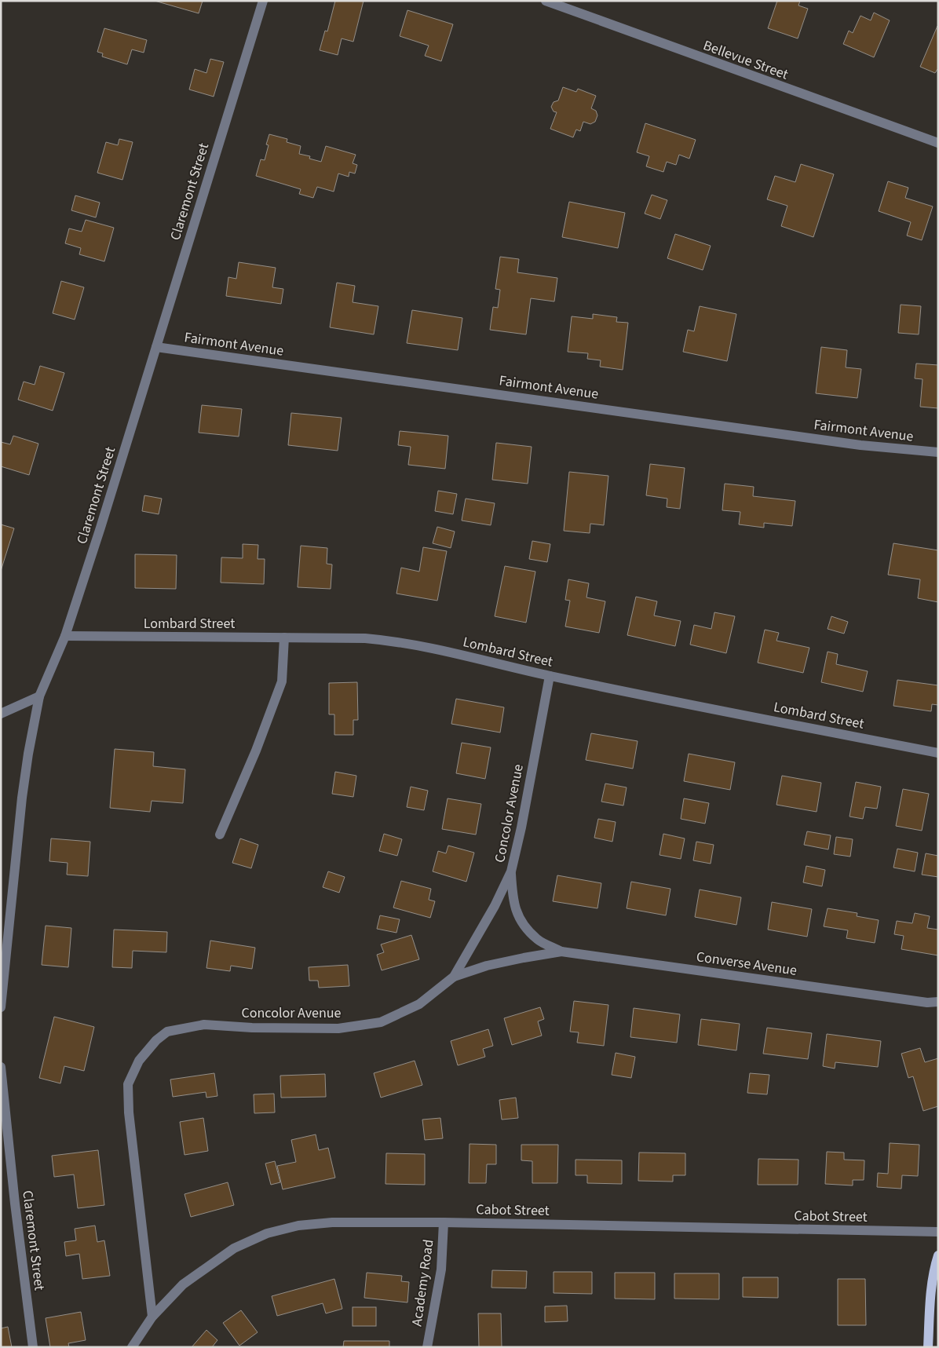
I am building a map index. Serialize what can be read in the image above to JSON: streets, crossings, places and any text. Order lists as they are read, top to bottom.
{
  "streets": {
    "street": [
      "Bellevue Street",
      "Claremont Street",
      "Fairmont Avenue",
      "Lombard Street",
      "Concolor Avenue",
      "Converse Avenue",
      "Cabot Street",
      "Academy Road"
    ]
  },
  "crossings": [
    ["Claremont Street", "Fairmont Avenue"],
    ["Claremont Street", "Lombard Street"],
    ["Lombard Street", "Concolor Avenue"],
    ["Concolor Avenue", "Converse Avenue"],
    ["Concolor Avenue", "Cabot Street"],
    ["Cabot Street", "Academy Road"]
  ]
}
